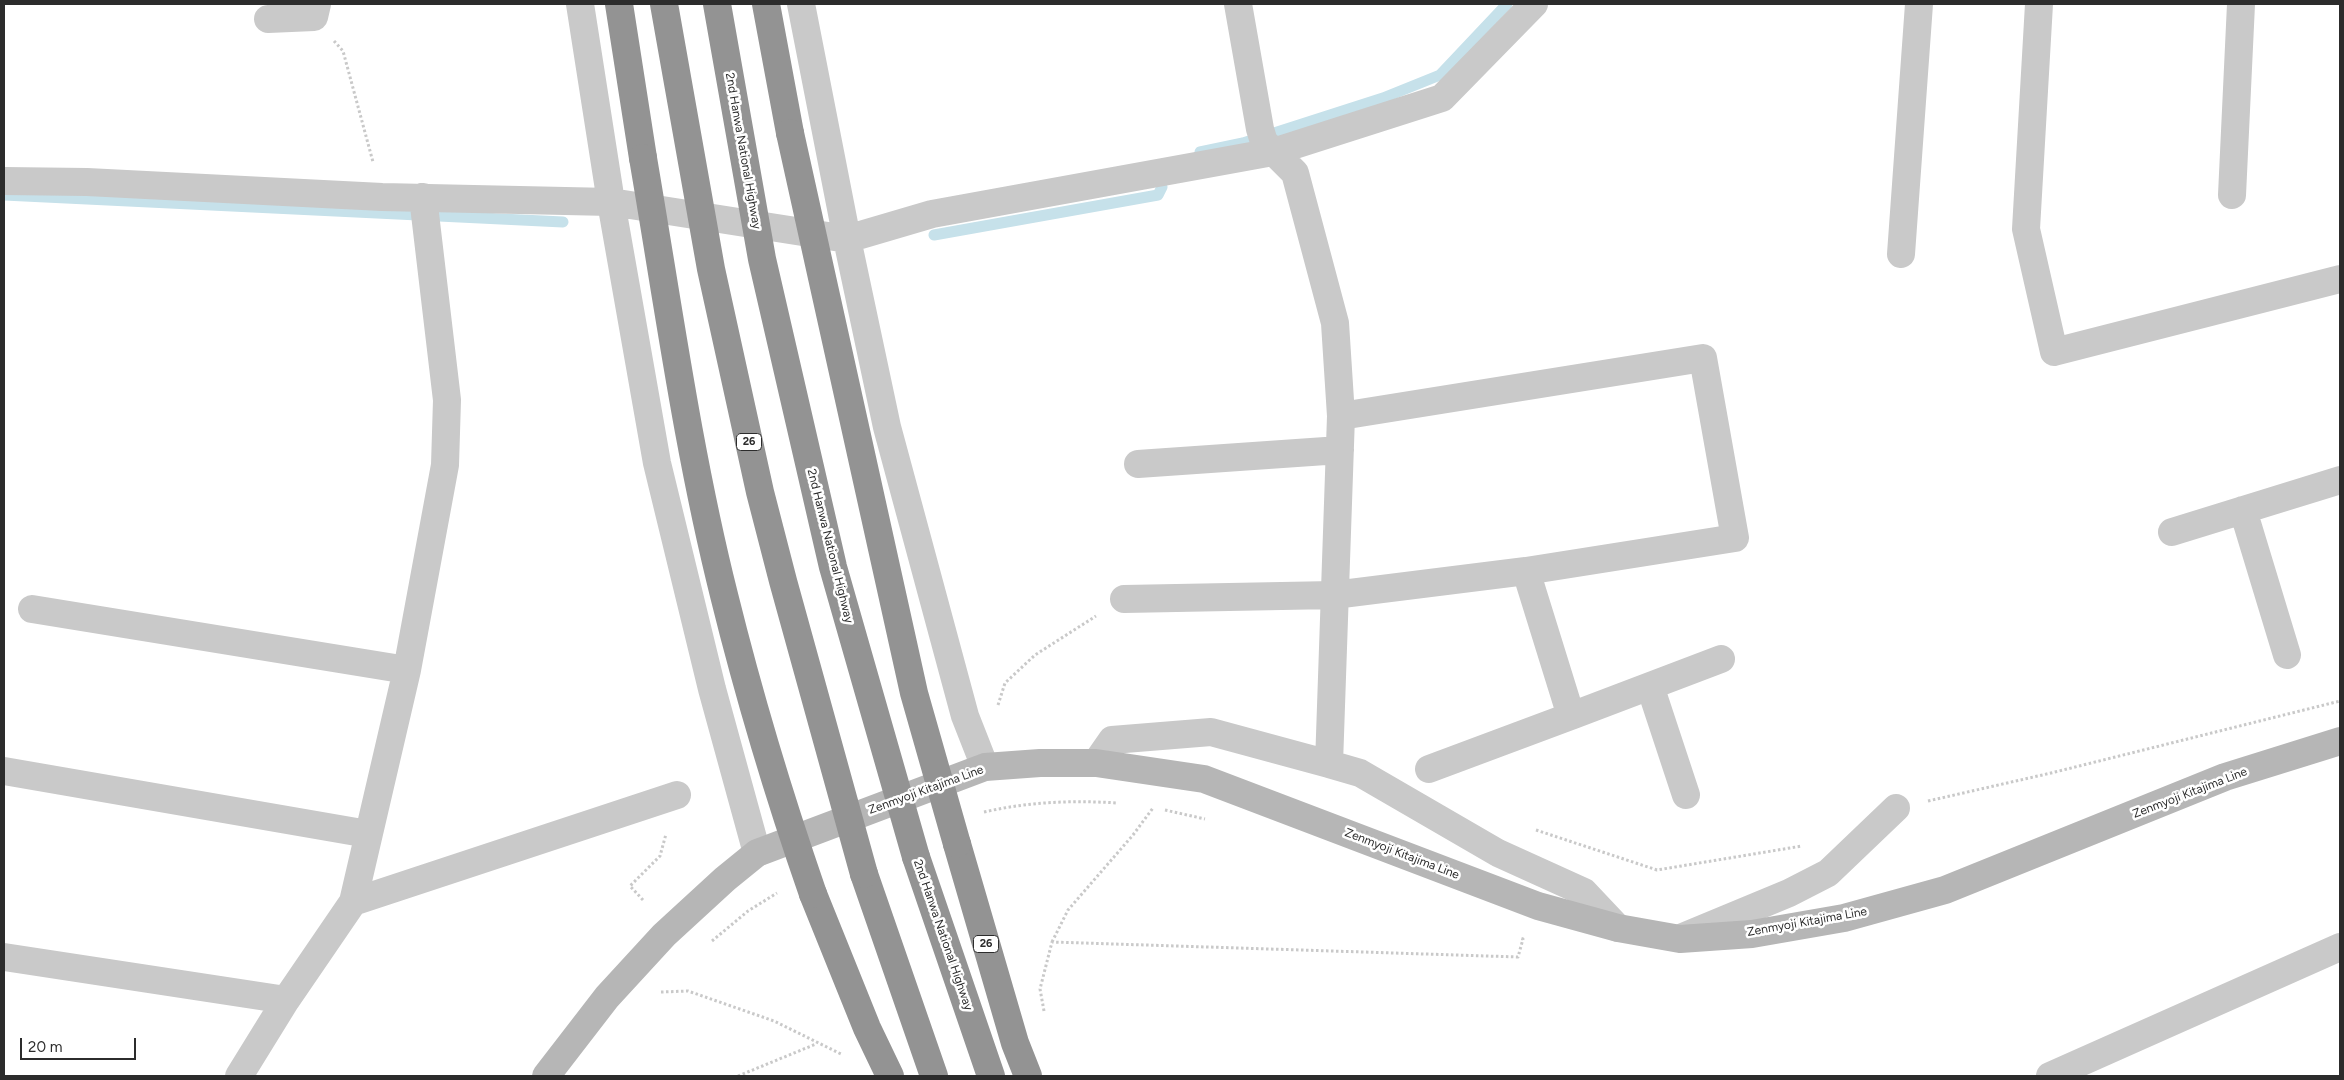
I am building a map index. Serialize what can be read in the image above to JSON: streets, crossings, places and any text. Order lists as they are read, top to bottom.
{
  "streets": {
    "highway": ["2nd Hanwa National Highway", "26"],
    "main road": ["Zenmyoji Kitajima Line"]
  },
  "scale_bar": "20 m"
}
